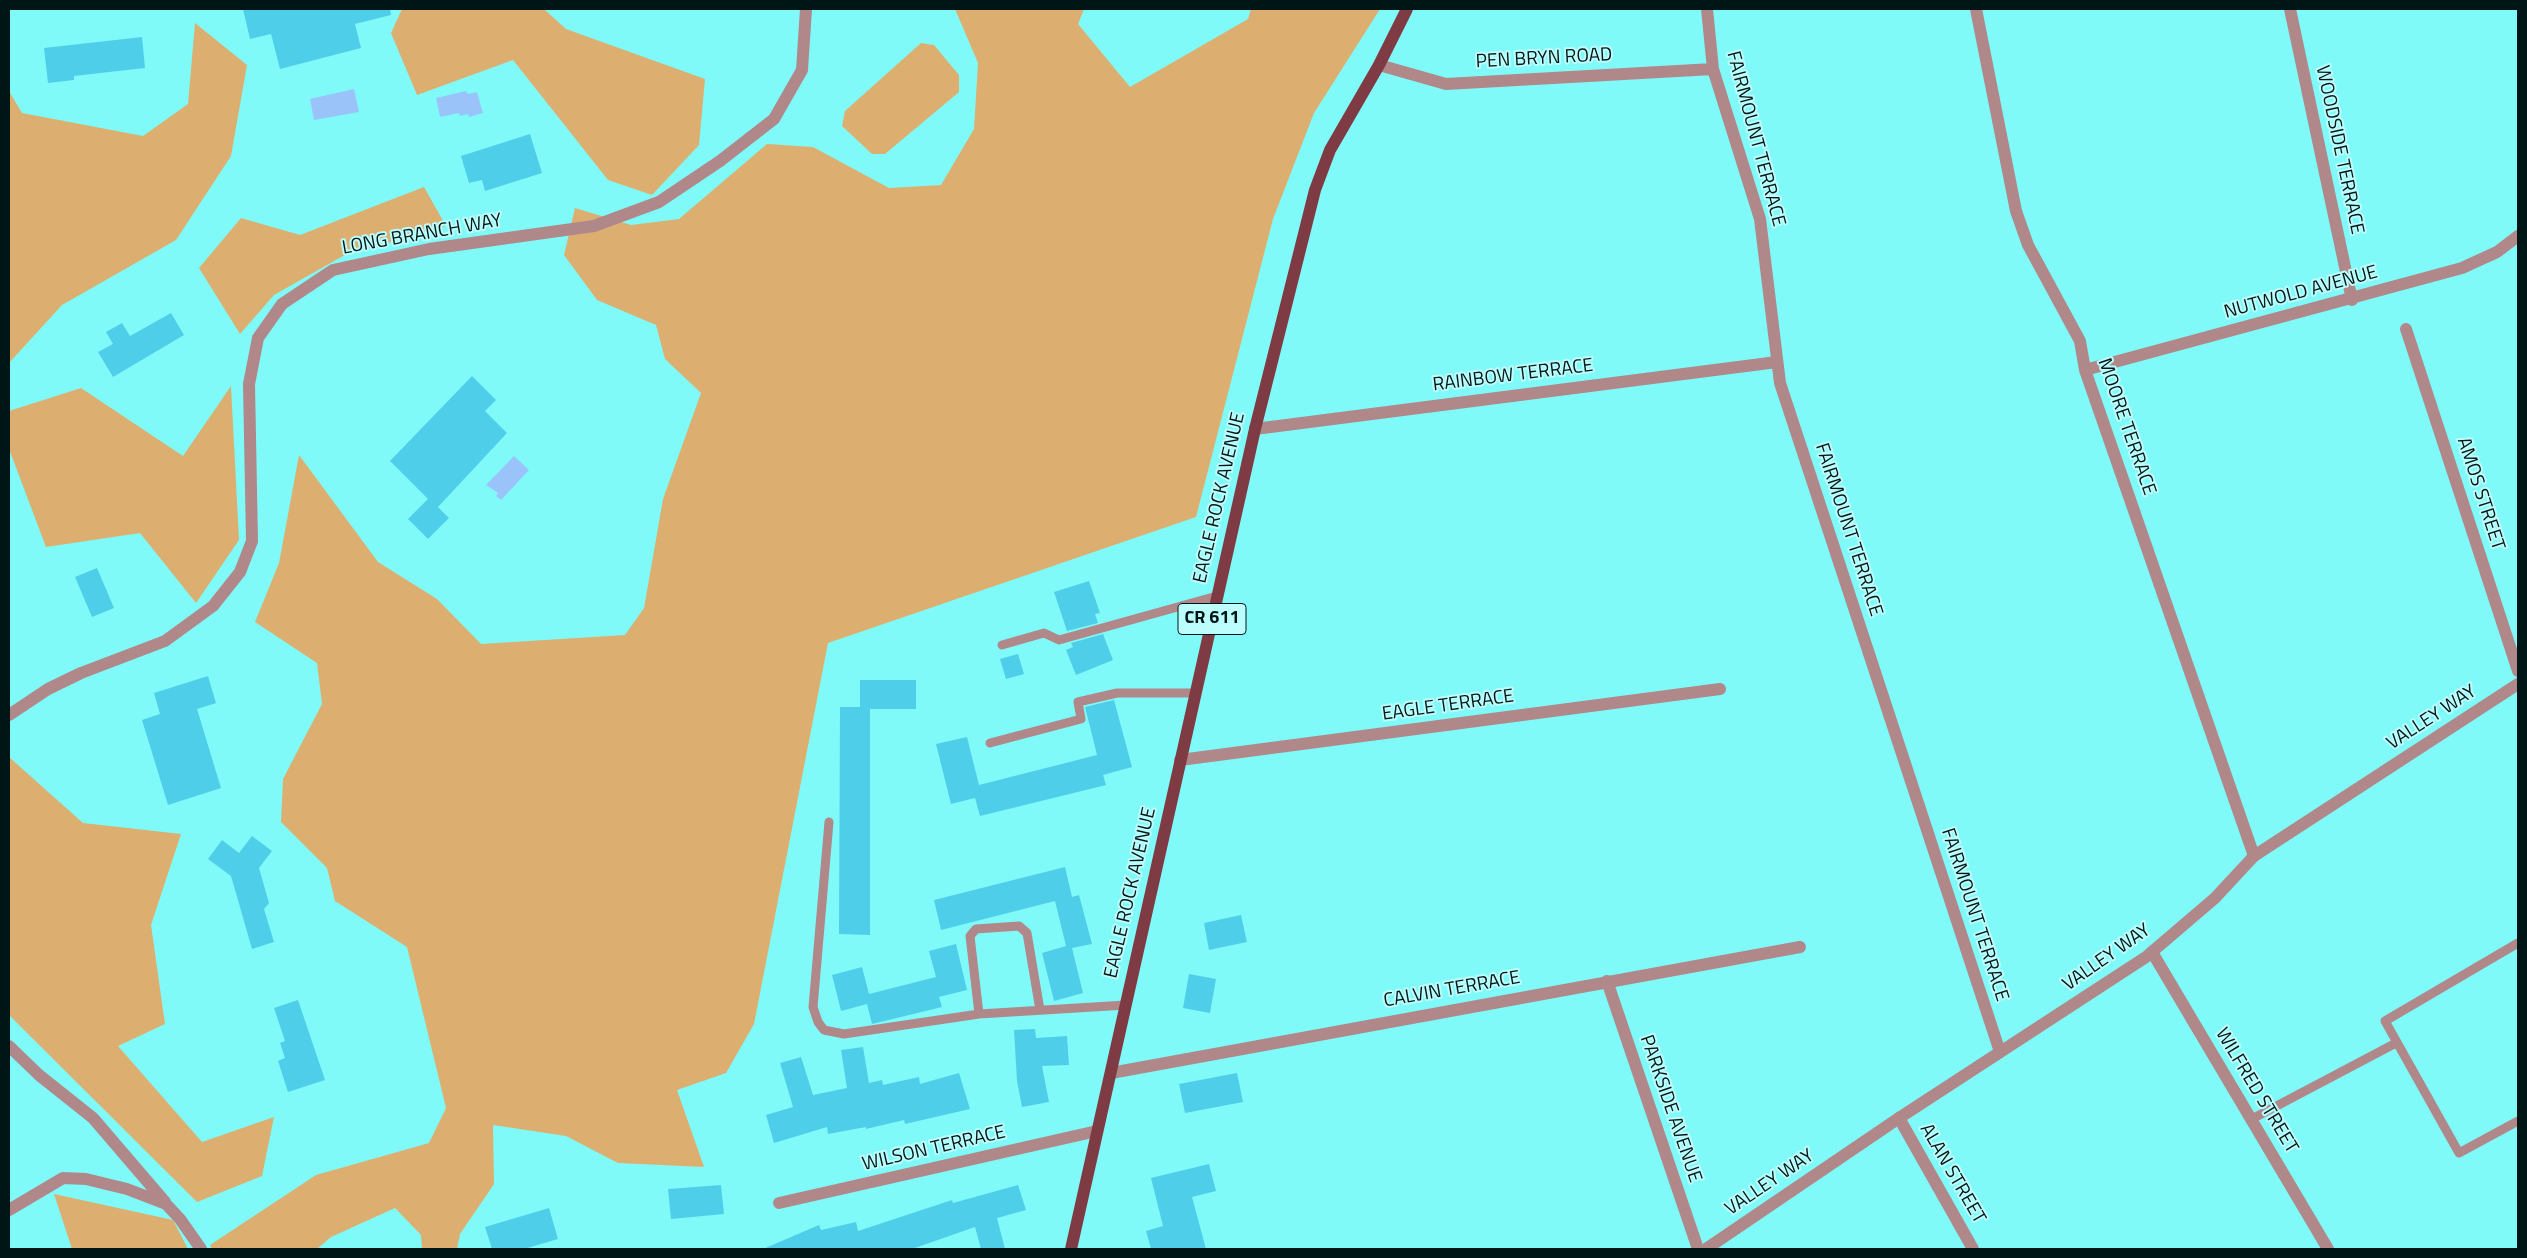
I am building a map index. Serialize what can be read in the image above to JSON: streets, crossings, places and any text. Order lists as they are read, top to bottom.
{
  "streets": {
    "main road": ["EAGLE ROCK AVENUE", "CR 611"],
    "street": [
      "PEN BRYN ROAD",
      "FAIRMOUNT TERRACE",
      "WOODSIDE TERRACE",
      "LONG BRANCH WAY",
      "NUTWOLD AVENUE",
      "RAINBOW TERRACE",
      "MOORE TERRACE",
      "AMOS STREET",
      "EAGLE TERRACE",
      "VALLEY WAY",
      "CALVIN TERRACE",
      "WILFRED STREET",
      "PARKSIDE AVENUE",
      "WILSON TERRACE",
      "ALAN STREET"
    ]
  },
  "crossings": [
    ["PEN BRYN ROAD", "FAIRMOUNT TERRACE"],
    ["PEN BRYN ROAD", "EAGLE ROCK AVENUE"],
    ["FAIRMOUNT TERRACE", "RAINBOW TERRACE"],
    ["FAIRMOUNT TERRACE", "VALLEY WAY"],
    ["WOODSIDE TERRACE", "NUTWOLD AVENUE"],
    ["NUTWOLD AVENUE", "MOORE TERRACE"],
    ["RAINBOW TERRACE", "EAGLE ROCK AVENUE"],
    ["MOORE TERRACE", "VALLEY WAY"],
    ["EAGLE ROCK AVENUE", "EAGLE TERRACE"],
    ["EAGLE ROCK AVENUE", "CALVIN TERRACE"],
    ["EAGLE ROCK AVENUE", "WILSON TERRACE"],
    ["VALLEY WAY", "WILFRED STREET"],
    ["VALLEY WAY", "ALAN STREET"],
    ["CALVIN TERRACE", "PARKSIDE AVENUE"]
  ]
}
